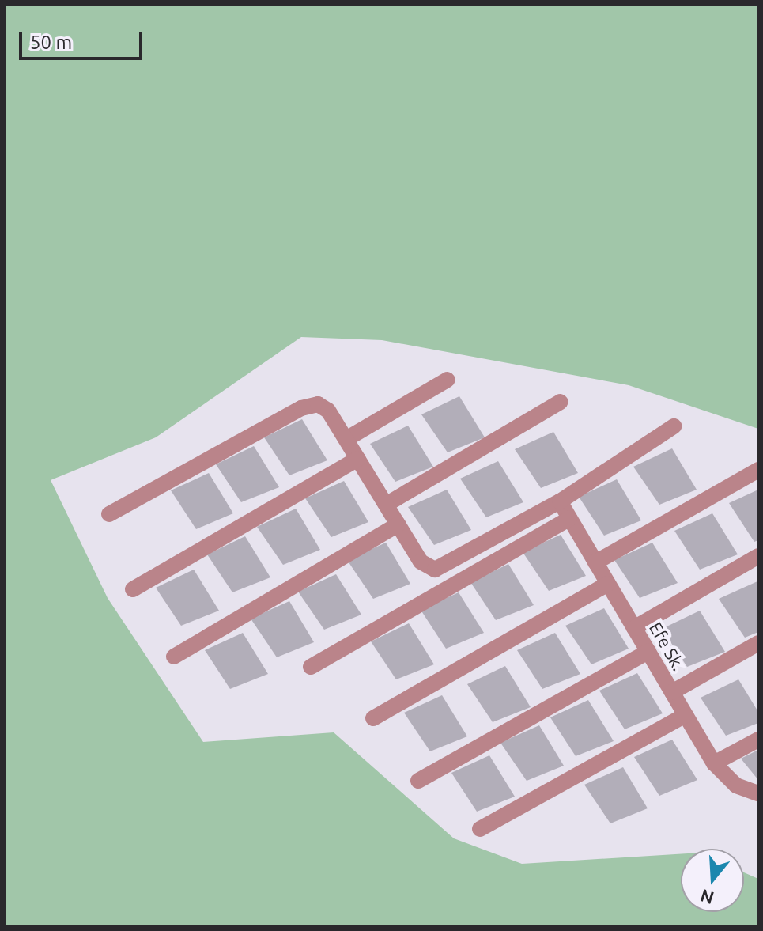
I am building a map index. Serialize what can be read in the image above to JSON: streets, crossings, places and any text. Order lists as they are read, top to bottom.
{
  "streets": {
    "street": ["Efe Sk."]
  },
  "scale_bar": "50 m",
  "north": "bottom"
}
